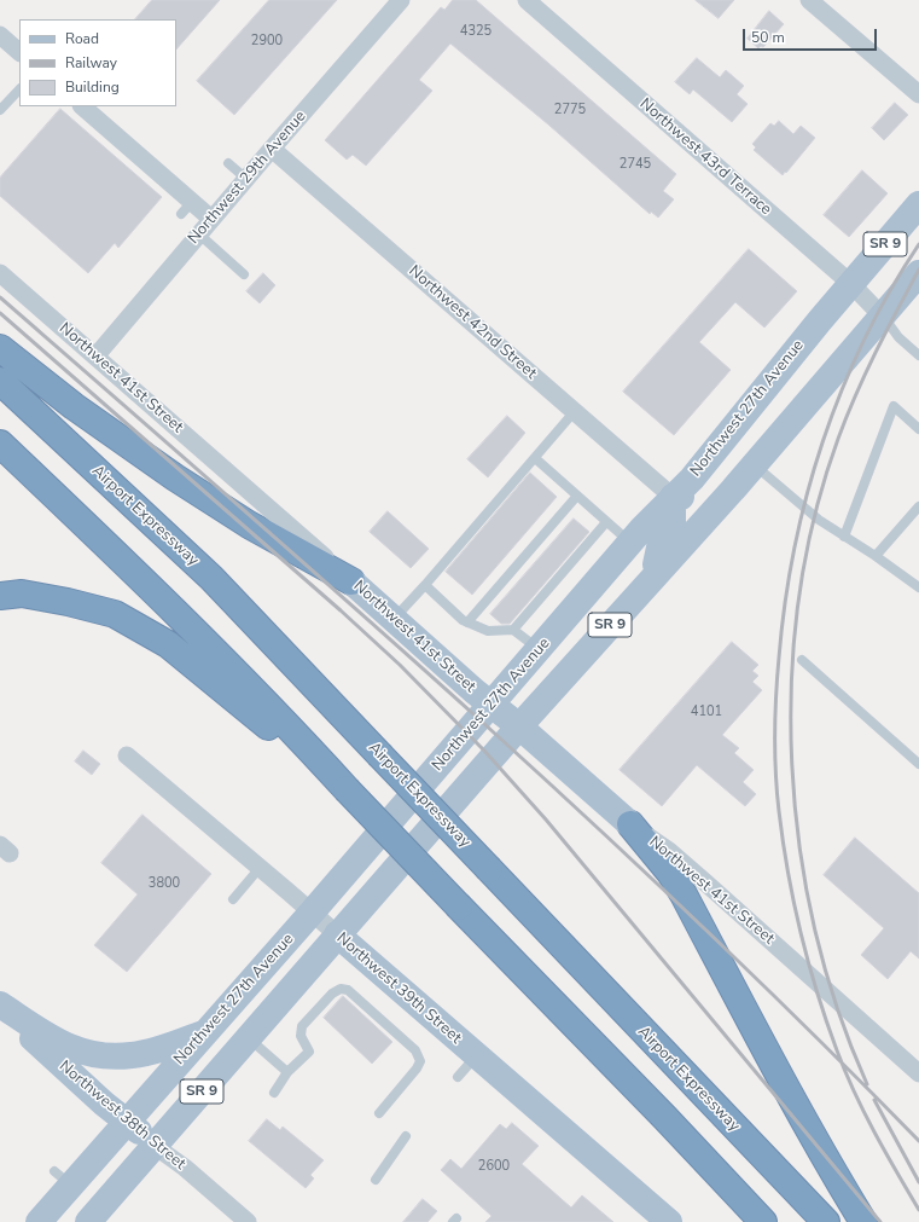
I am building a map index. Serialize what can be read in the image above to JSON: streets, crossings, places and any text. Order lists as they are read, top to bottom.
{
  "streets": {
    "highway": ["Airport Expressway"],
    "main road": [
      "SR 9",
      "Northwest 41st Street",
      "Northwest 27th Avenue",
      "Northwest 39th Street",
      "Northwest 38th Street"
    ],
    "street": ["Northwest 43rd Terrace", "Northwest 29th Avenue", "Northwest 42nd Street"]
  },
  "crossings": [
    ["Northwest 43rd Terrace", "SR 9"],
    ["Northwest 43rd Terrace", "Northwest 27th Avenue"],
    ["Northwest 29th Avenue", "Northwest 42nd Street"],
    ["Northwest 29th Avenue", "Northwest 41st Street"],
    ["SR 9", "Northwest 41st Street"],
    ["SR 9", "Northwest 39th Street"],
    ["SR 9", "Northwest 38th Street"],
    ["Northwest 42nd Street", "Northwest 27th Avenue"],
    ["Northwest 41st Street", "Northwest 27th Avenue"],
    ["Northwest 27th Avenue", "Northwest 39th Street"],
    ["Northwest 27th Avenue", "Northwest 38th Street"]
  ],
  "house_numbers": [
    "4325",
    "2900",
    "2775",
    "2745",
    "4101",
    "3800",
    "2600"
  ],
  "legend": ["Road", "Railway", "Building"],
  "scale_bar": "50 m"
}
